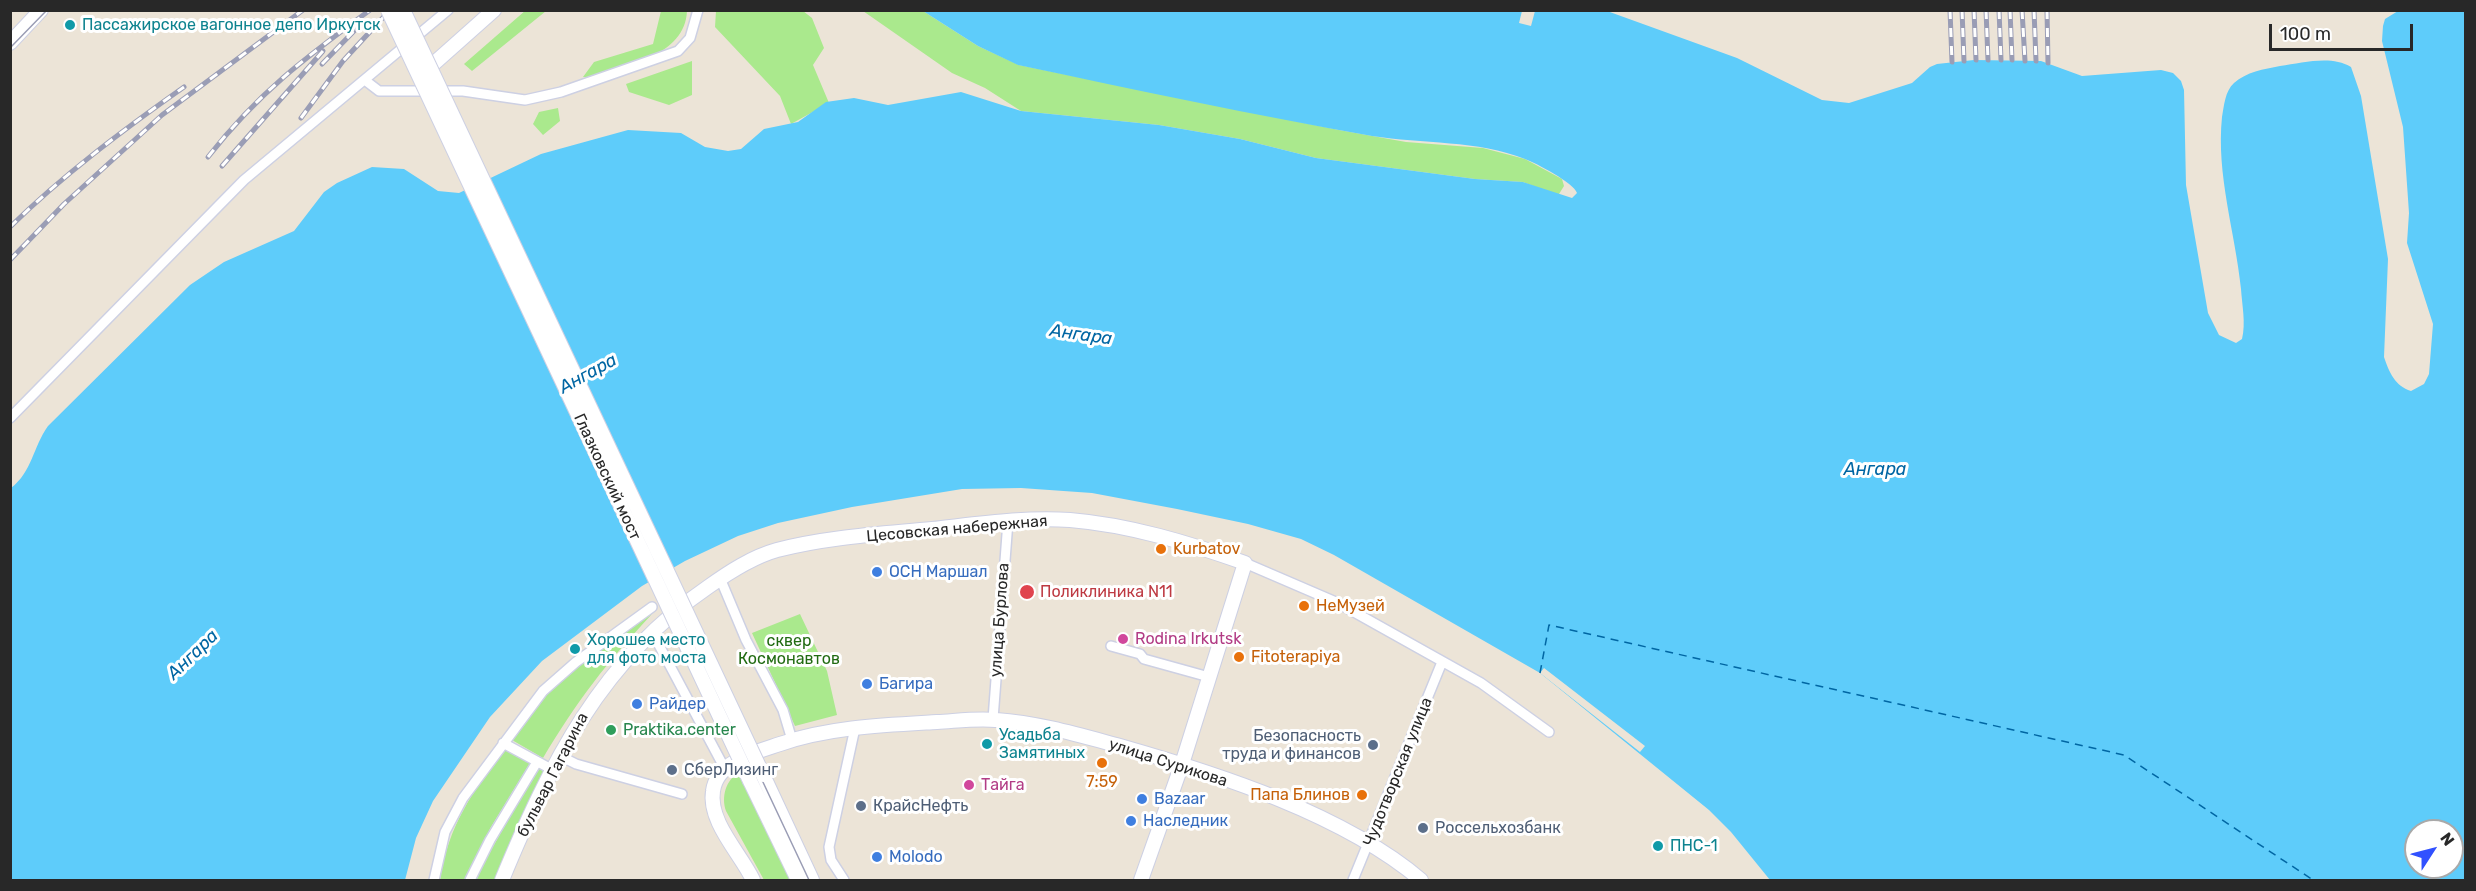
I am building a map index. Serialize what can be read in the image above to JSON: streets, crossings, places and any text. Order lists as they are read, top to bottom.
{
  "streets": {
    "main road": [
      "Глазковский мост",
      "Цесовская набережная",
      "улица Сурикова",
      "бульвар Гагарина"
    ],
    "street": ["улица Бурлова", "Чудотворская улица"]
  },
  "crossings": [
    ["Цесовская набережная", "улица Бурлова"],
    ["Цесовская набережная", "Чудотворская улица"],
    ["Цесовская набережная", "бульвар Гагарина"],
    ["улица Бурлова", "улица Сурикова"],
    ["улица Сурикова", "Чудотворская улица"]
  ],
  "water": ["Ангара"],
  "parks": ["сквер Космонавтов"],
  "places": [
    "Пассажирское вагонное депо Иркутск",
    "Kurbatov",
    "ОСН Маршал",
    "Поликлиника N11",
    "НеМузей",
    "Rodina Irkutsk",
    "Хорошее место для фото моста",
    "Fitoterapiya",
    "Багира",
    "Райдер",
    "Praktika.center",
    "Усадьба Замятиных",
    "Безопасность труда и финансов",
    "7:59",
    "СберЛизинг",
    "Тайга",
    "Папа Блинов",
    "Bazaar",
    "КрайсНефть",
    "Наследник",
    "Россельхозбанк",
    "ПНС-1",
    "Molodo"
  ],
  "scale_bar": "100 m",
  "north": "top right"
}
